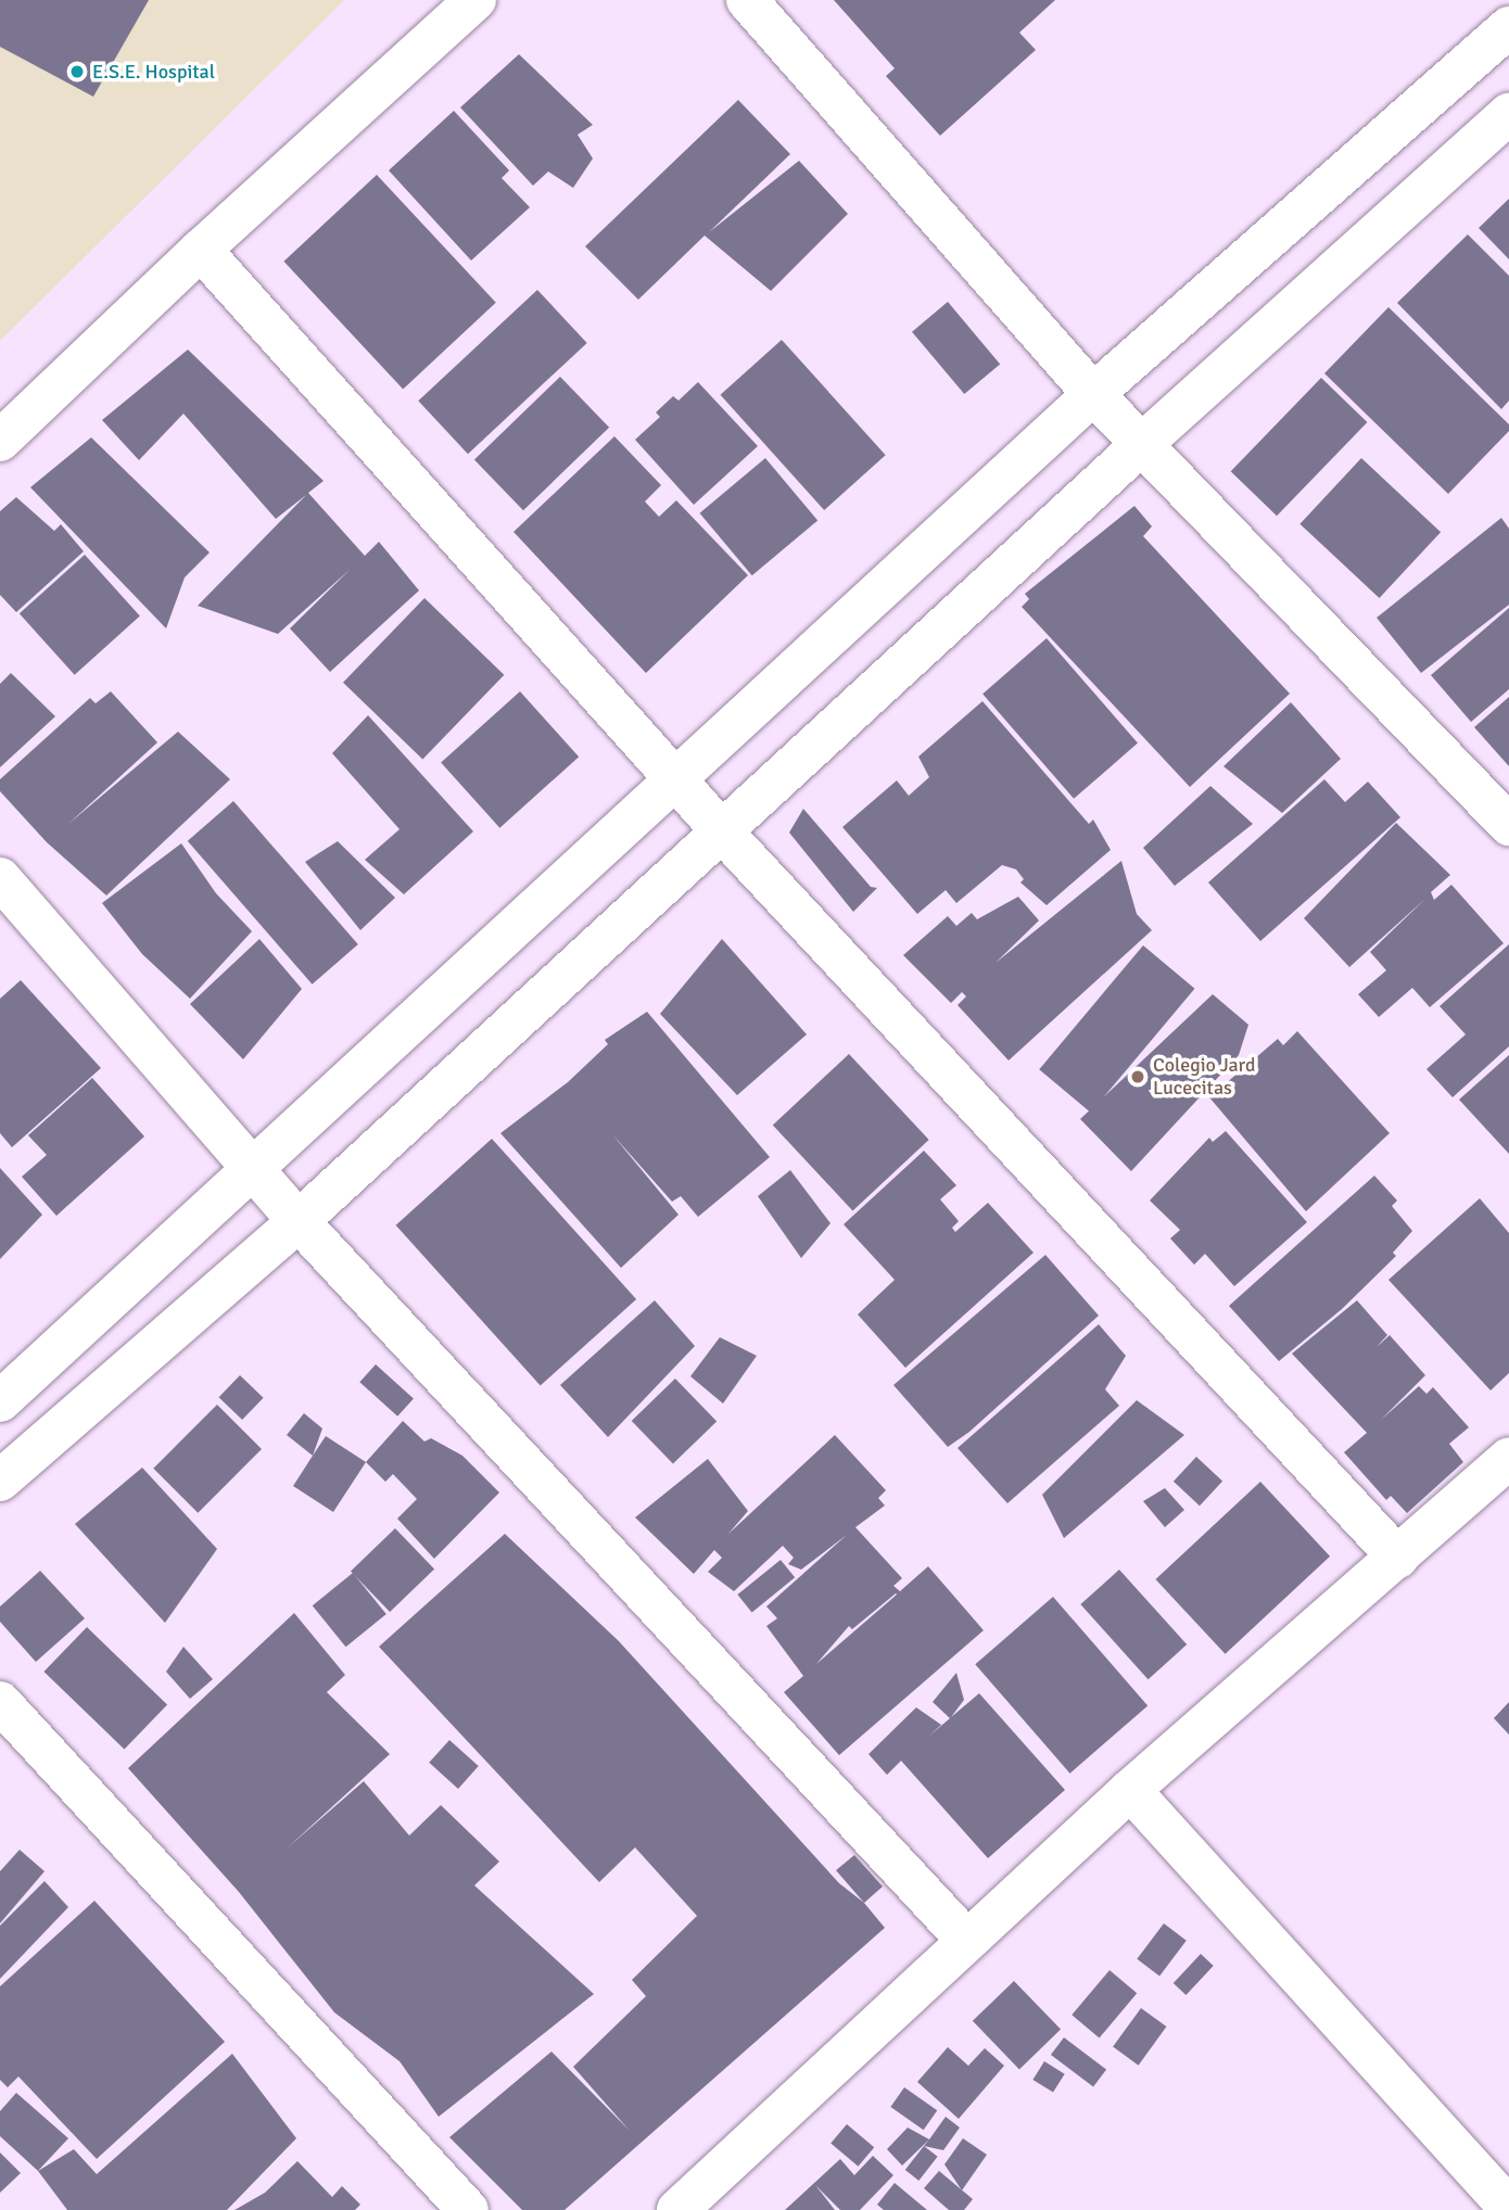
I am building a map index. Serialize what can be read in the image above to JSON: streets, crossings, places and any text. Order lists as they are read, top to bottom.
{
  "places": ["E.S.E. Hospital", "Colegio Jard Lucecitas"]
}
